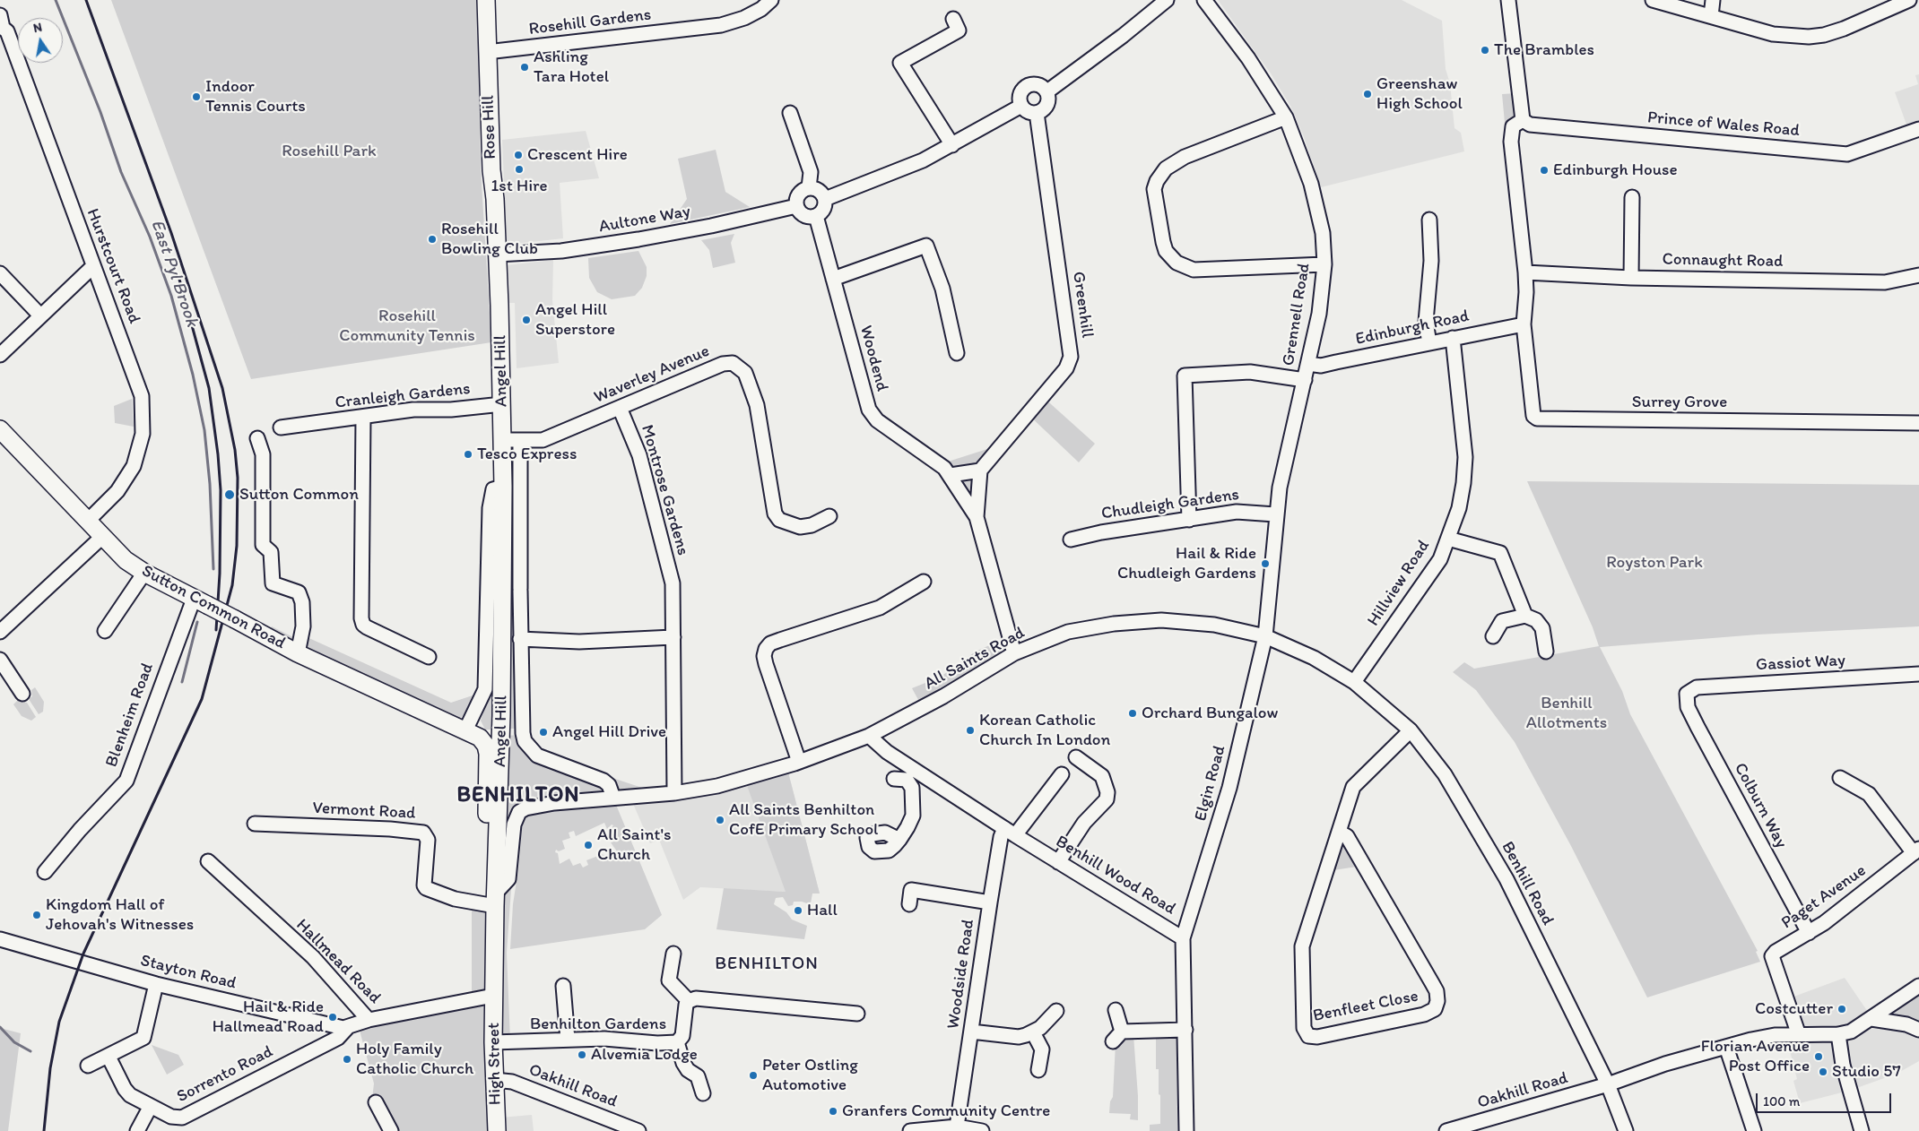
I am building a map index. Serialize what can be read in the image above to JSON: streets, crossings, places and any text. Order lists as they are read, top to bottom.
{
  "streets": {
    "main road": [
      "Rose Hill",
      "Angel Hill",
      "Sutton Common Road",
      "High Street"
    ],
    "street": [
      "Rosehill Gardens",
      "Prince of Wales Road",
      "Aultone Way",
      "Connaught Road",
      "Hurstcourt Road",
      "Greenhill",
      "Grennell Road",
      "Edinburgh Road",
      "Woodend",
      "Waverley Avenue",
      "Cranleigh Gardens",
      "Surrey Grove",
      "Montrose Gardens",
      "Chudleigh Gardens",
      "Hillview Road",
      "All Saints Road",
      "Gassiot Way",
      "Blenheim Road",
      "Elgin Road",
      "Colburn Way",
      "Vermont Road",
      "Benhill Wood Road",
      "Benhill Road",
      "Paget Avenue",
      "Hallmead Road",
      "Stayton Road",
      "Woodside Road",
      "Benfleet Close",
      "Benhilton Gardens",
      "Sorrento Road",
      "Oakhill Road"
    ]
  },
  "crossings": [
    ["Rosehill Gardens", "Rose Hill"],
    ["Rose Hill", "Aultone Way"],
    ["Rose Hill", "Angel Hill"],
    ["Aultone Way", "Woodend"],
    ["Aultone Way", "Angel Hill"],
    ["Hurstcourt Road", "Sutton Common Road"],
    ["Greenhill", "Woodend"],
    ["Grennell Road", "Edinburgh Road"],
    ["Grennell Road", "Chudleigh Gardens"],
    ["Grennell Road", "All Saints Road"],
    ["Grennell Road", "Elgin Road"],
    ["Edinburgh Road", "Surrey Grove"],
    ["Edinburgh Road", "Hillview Road"],
    ["Woodend", "All Saints Road"],
    ["Angel Hill", "Waverley Avenue"],
    ["Angel Hill", "Cranleigh Gardens"],
    ["Angel Hill", "Sutton Common Road"],
    ["Angel Hill", "All Saints Road"],
    ["Angel Hill", "Vermont Road"],
    ["Angel Hill", "High Street"],
    ["Waverley Avenue", "Montrose Gardens"],
    ["Montrose Gardens", "All Saints Road"],
    ["Hillview Road", "All Saints Road"],
    ["Hillview Road", "Benhill Road"],
    ["Sutton Common Road", "Blenheim Road"],
    ["All Saints Road", "Elgin Road"],
    ["All Saints Road", "Vermont Road"],
    ["All Saints Road", "Benhill Wood Road"],
    ["All Saints Road", "Benhill Road"],
    ["All Saints Road", "High Street"],
    ["Gassiot Way", "Colburn Way"],
    ["Elgin Road", "Benhill Wood Road"],
    ["Colburn Way", "Paget Avenue"],
    ["Vermont Road", "High Street"],
    ["Benhill Wood Road", "Woodside Road"],
    ["Benhill Road", "Benfleet Close"],
    ["Benhill Road", "Oakhill Road"],
    ["Paget Avenue", "Oakhill Road"],
    ["Hallmead Road", "Stayton Road"],
    ["Hallmead Road", "High Street"],
    ["Stayton Road", "Sorrento Road"],
    ["Benhilton Gardens", "High Street"],
    ["High Street", "Oakhill Road"]
  ],
  "districts": ["BENHILTON", "BENHILTON"],
  "water": ["East Pyl Brook"],
  "parks": [
    "Rosehill Park",
    "Rosehill Community Tennis",
    "Royston Park",
    "Benhill Allotments"
  ],
  "places": [
    "The Brambles",
    "Ashling Tara Hotel",
    "Greenshaw High School",
    "Indoor Tennis Courts",
    "Crescent Hire",
    "1st Hire",
    "Edinburgh House",
    "Rosehill Bowling Club",
    "Angel Hill Superstore",
    "Tesco Express",
    "Sutton Common",
    "Hail & Ride Chudleigh Gardens",
    "Orchard Bungalow",
    "Korean Catholic Church In London",
    "Angel Hill Drive",
    "All Saints Benhilton CofE Primary School",
    "All Saint's Church",
    "Hall",
    "Kingdom Hall of Jehovah's Witnesses",
    "Costcutter",
    "Hail & Ride Hallmead Road",
    "Alvemia Lodge",
    "Florian Avenue Post Office",
    "Holy Family Catholic Church",
    "Studio 57",
    "Peter Ostling Automotive",
    "Granfers Community Centre"
  ],
  "scale_bar": "100 m",
  "north": "top"
}
